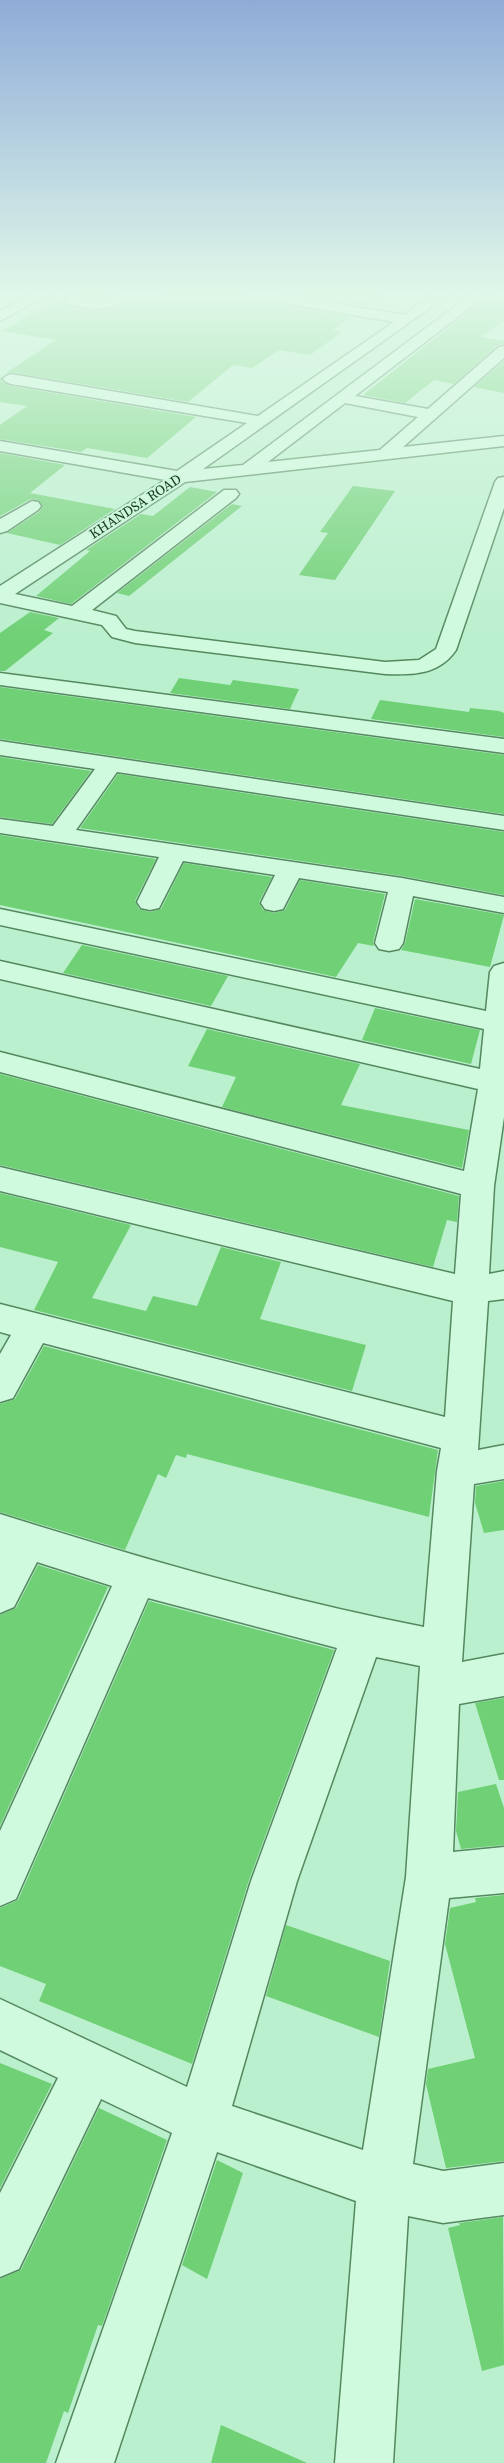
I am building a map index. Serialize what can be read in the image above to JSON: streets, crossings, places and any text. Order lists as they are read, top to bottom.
{
  "streets": {
    "street": ["KHANDSA ROAD"]
  }
}
